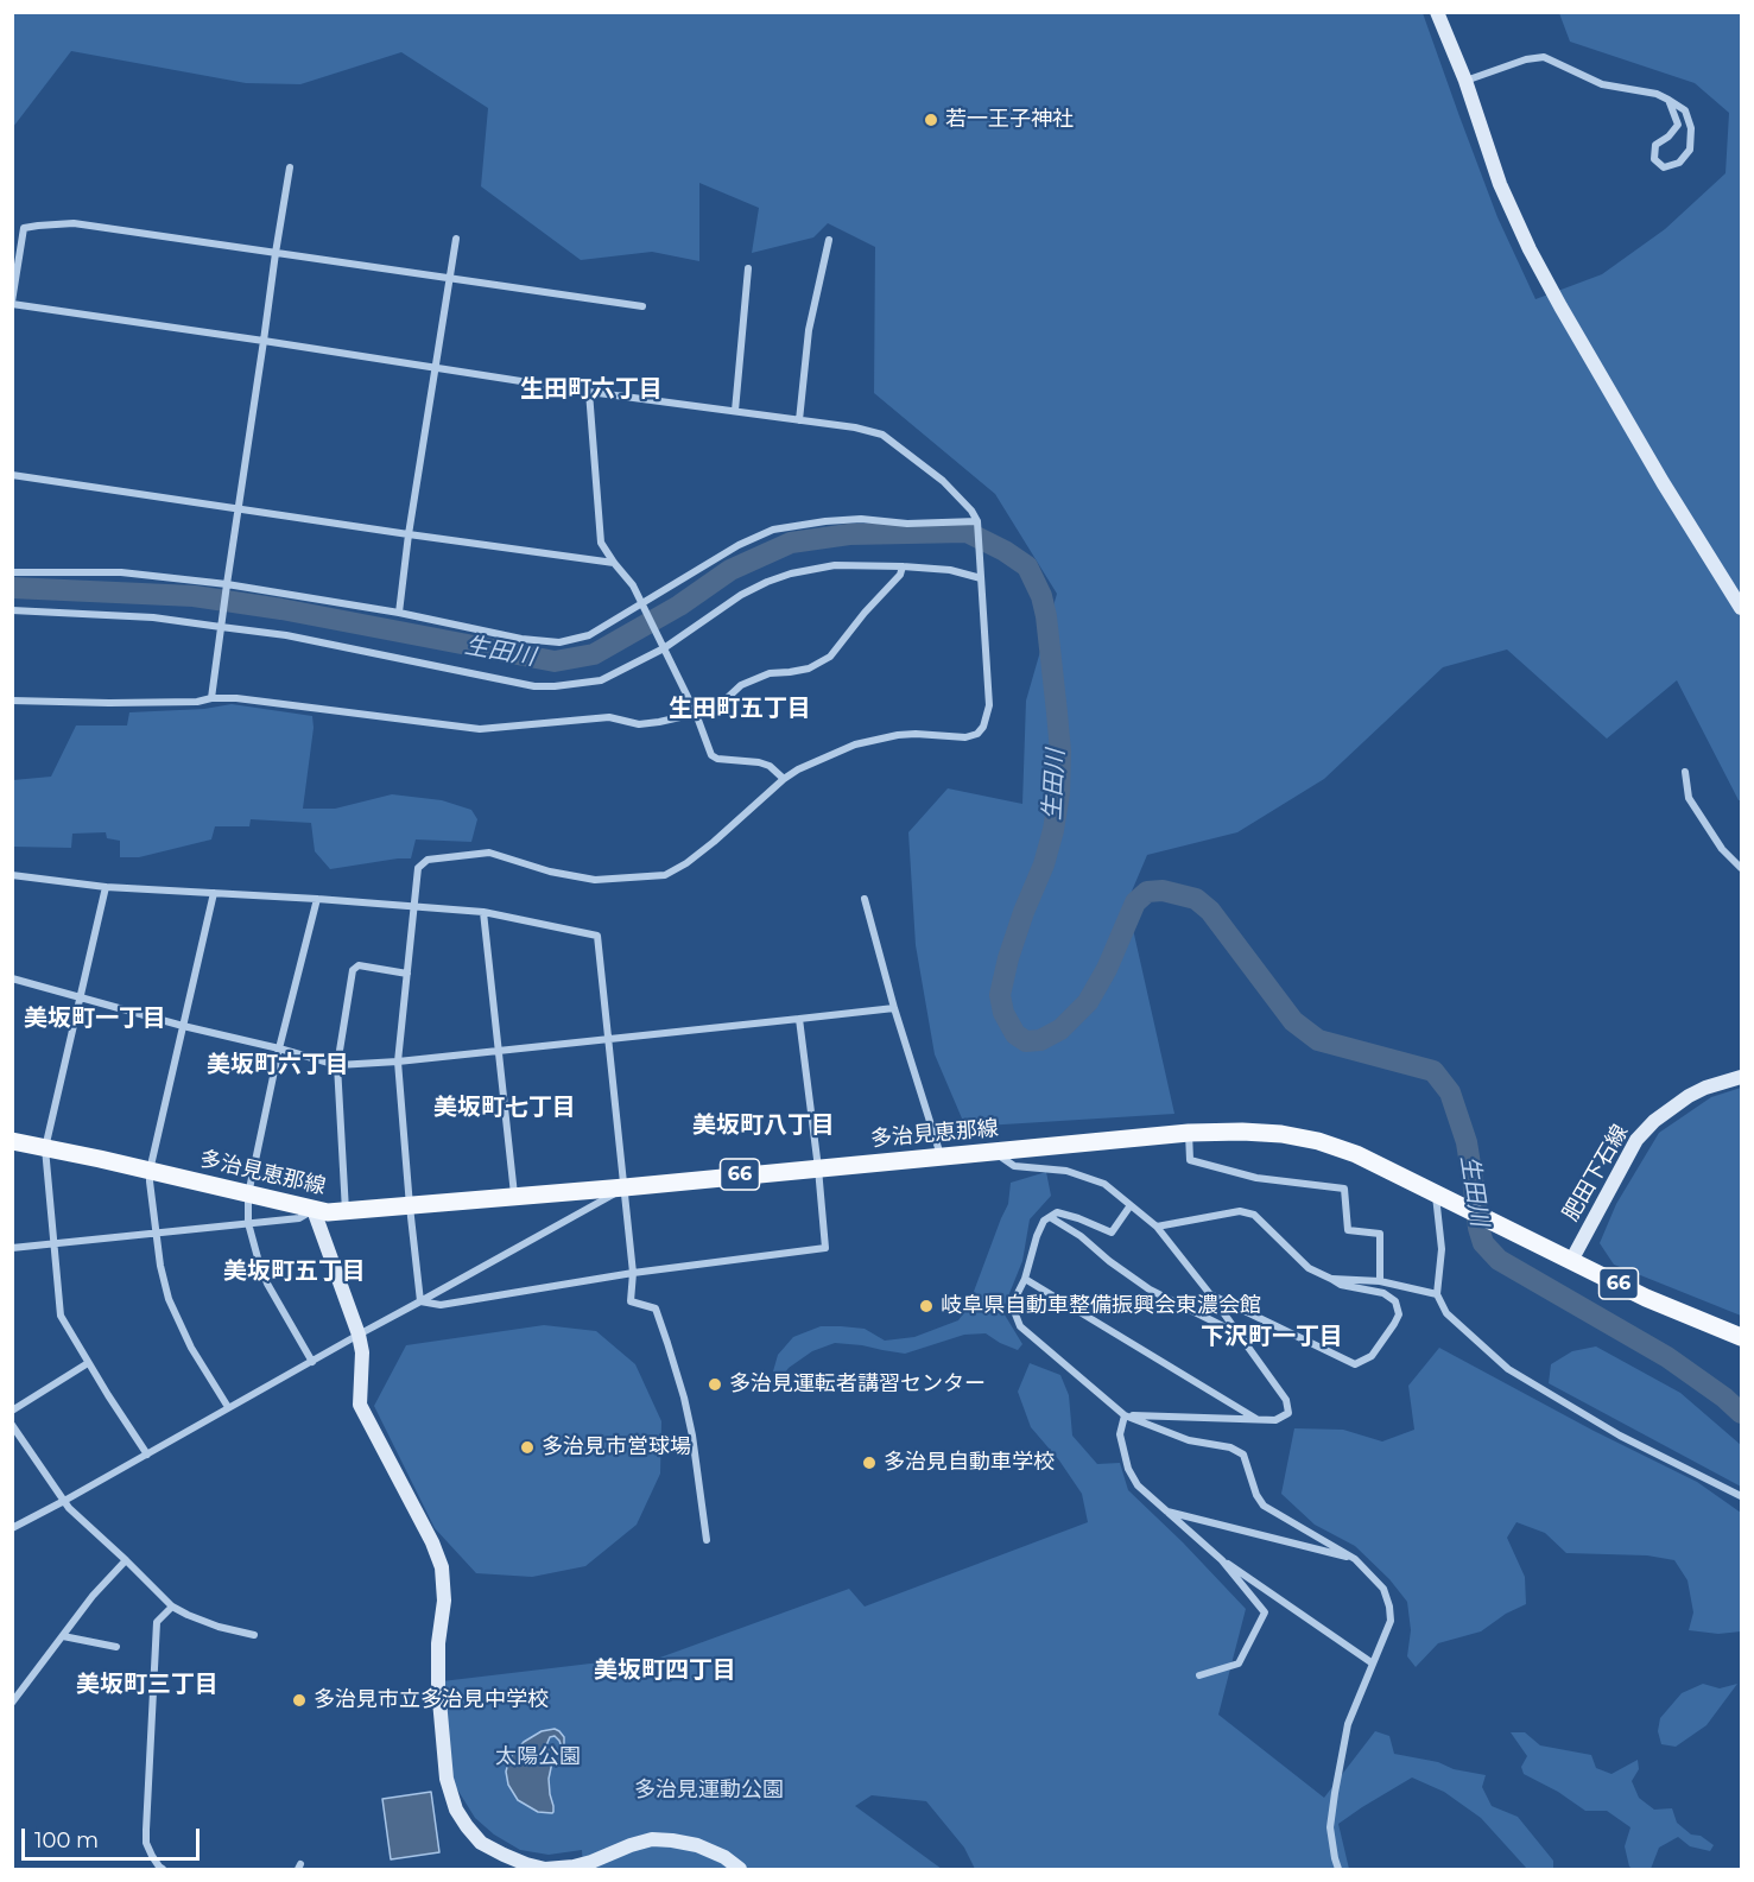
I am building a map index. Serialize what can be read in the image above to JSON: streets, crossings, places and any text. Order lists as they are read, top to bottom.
{
  "streets": {
    "main road": ["多治見恵那線", "66"],
    "street": ["肥田下石線"]
  },
  "crossings": [
    ["多治見恵那線", "肥田下石線"]
  ],
  "districts": [
    "生田町六丁目",
    "生田町五丁目",
    "美坂町一丁目",
    "美坂町六丁目",
    "美坂町七丁目",
    "美坂町八丁目",
    "美坂町五丁目",
    "下沢町一丁目",
    "美坂町四丁目",
    "美坂町三丁目"
  ],
  "water": ["生田川"],
  "parks": ["太陽公園", "多治見運動公園"],
  "places": [
    "若一王子神社",
    "岐阜県自動車整備振興会東濃会館",
    "多治見運転者講習センター",
    "多治見市営球場",
    "多治見自動車学校",
    "多治見市立多治見中学校"
  ],
  "scale_bar": "100 m"
}
